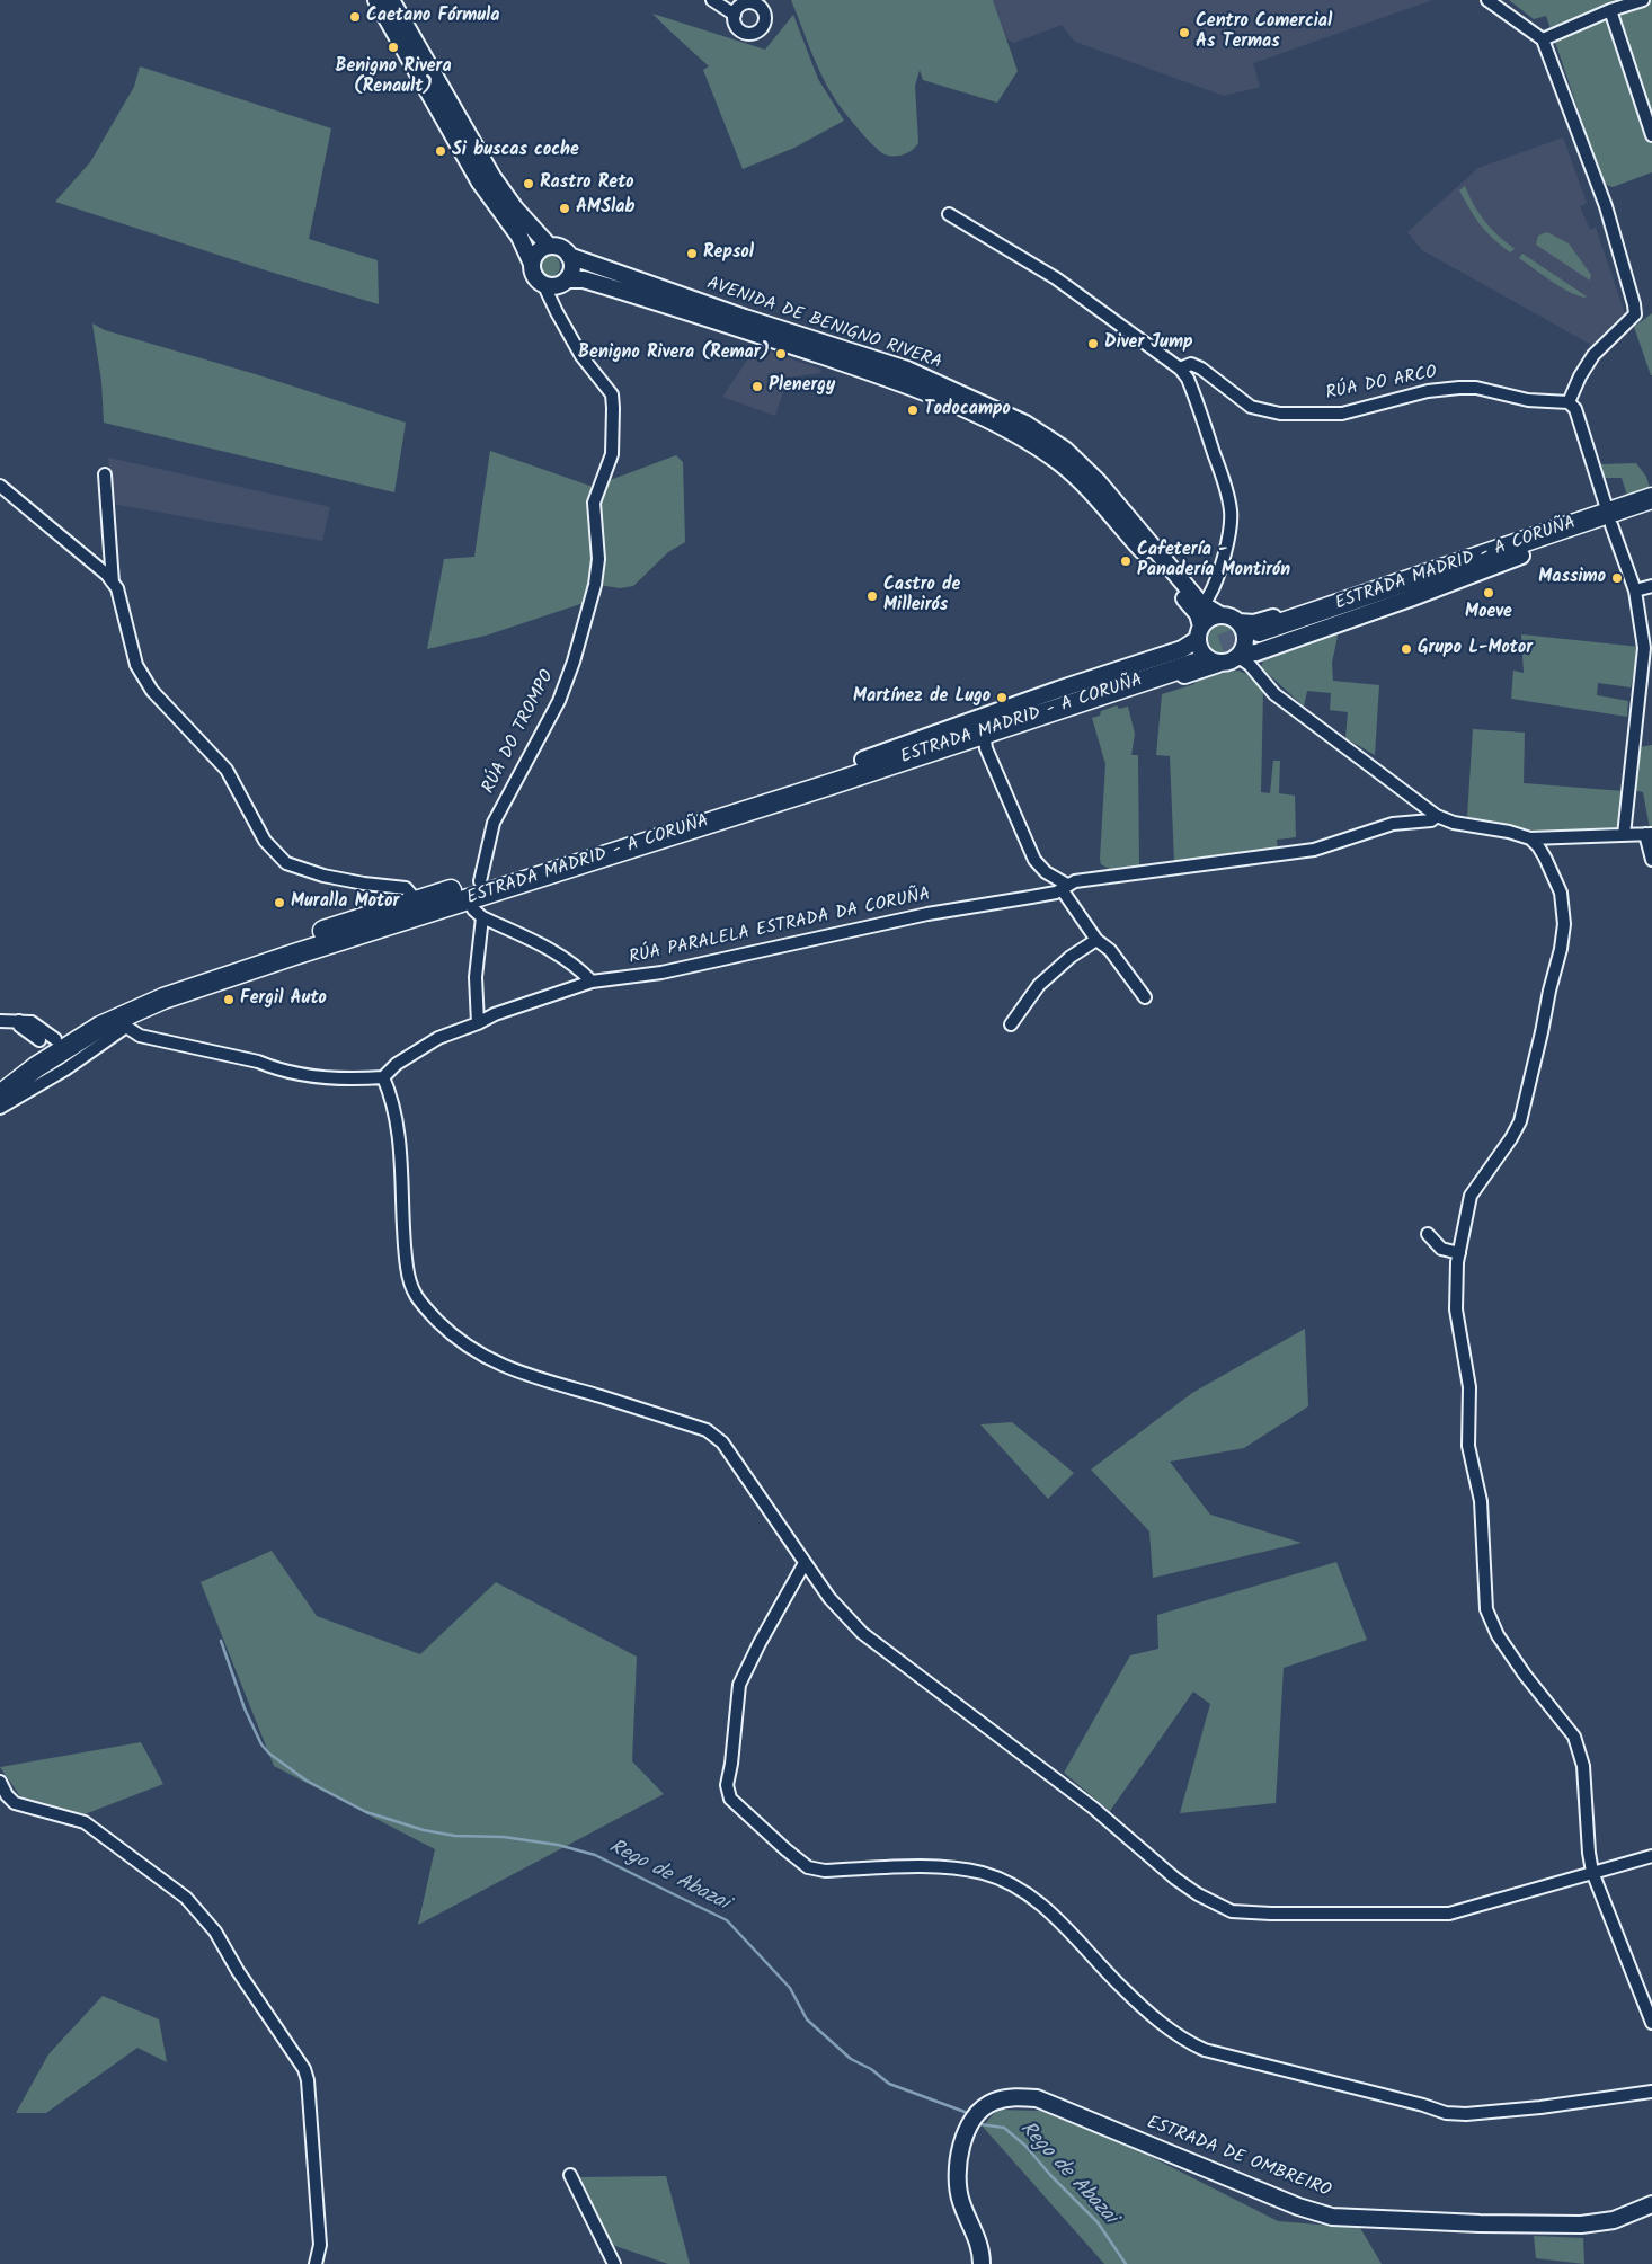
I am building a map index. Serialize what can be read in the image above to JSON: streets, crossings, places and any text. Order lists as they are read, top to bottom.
{
  "streets": {
    "highway": ["ESTRADA MADRID - A CORUÑA"],
    "main road": ["AVENIDA DE BENIGNO RIVERA", "ESTRADA DE OMBREIRO"],
    "street": ["RÚA DO ARCO", "RÚA DO TROMPO", "RÚA PARALELA ESTRADA DA CORUÑA"]
  },
  "crossings": [
    ["AVENIDA DE BENIGNO RIVERA", "ESTRADA MADRID - A CORUÑA"],
    ["AVENIDA DE BENIGNO RIVERA", "RÚA DO TROMPO"],
    ["ESTRADA MADRID - A CORUÑA", "RÚA DO TROMPO"]
  ],
  "water": ["Rego de Abazai"],
  "places": [
    "Caetano Fórmula",
    "Centro Comercial As Termas",
    "Benigno Rivera (Renault)",
    "Si buscas coche",
    "Rastro Reto",
    "AMSlab",
    "Repsol",
    "Diver Jump",
    "Benigno Rivera (Remar)",
    "Plenergy",
    "Todocampo",
    "Cafetería - Panadería Montirón",
    "Massimo",
    "Moeve",
    "Castro de Milleirós",
    "Grupo L-Motor",
    "Martínez de Lugo",
    "Muralla Motor",
    "Fergil Auto"
  ]
}
